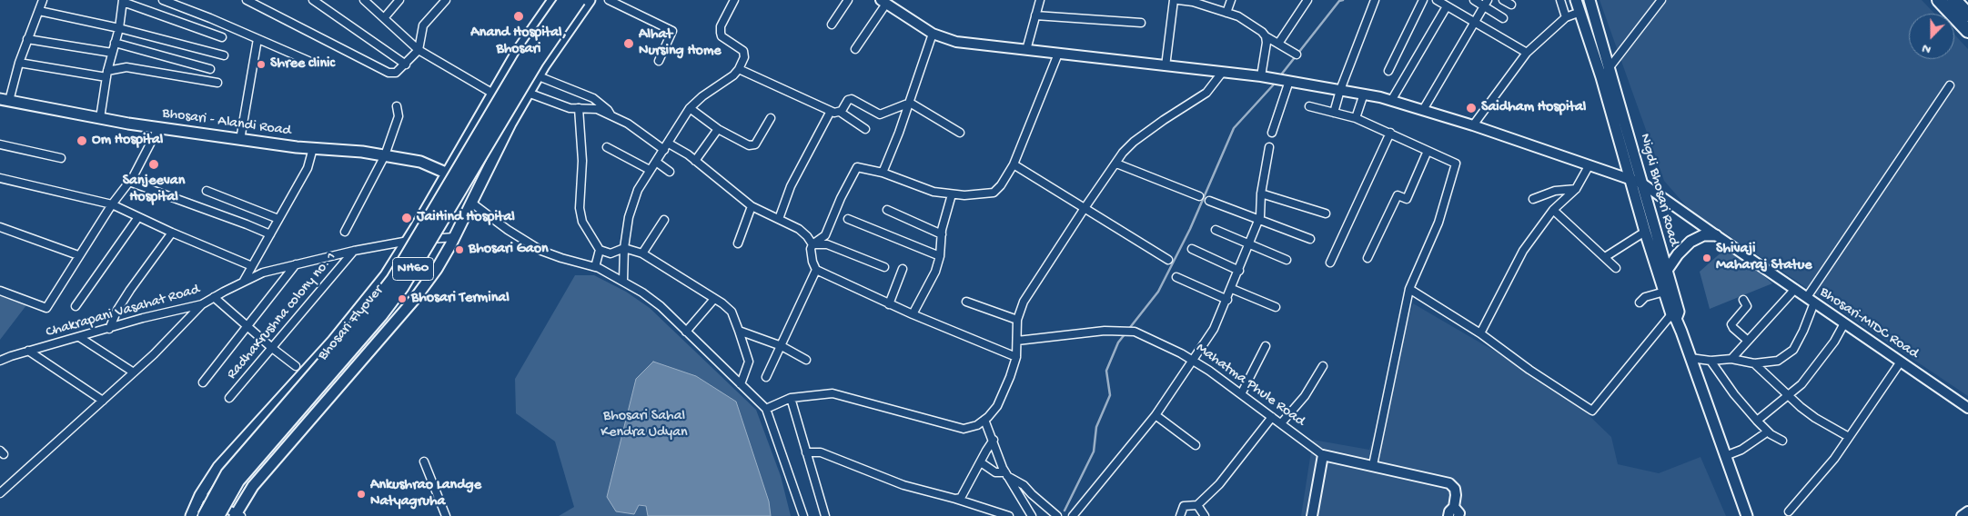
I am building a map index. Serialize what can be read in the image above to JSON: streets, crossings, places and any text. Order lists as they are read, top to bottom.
{
  "streets": {
    "highway": ["NH60", "Bhosari Flyover"],
    "main road": ["Bhosari - Alandi Road", "Nigdi Bhosari Road"],
    "street": [
      "Chakrapani Vasahat Road",
      "RadhaKrushna colony no. 1",
      "Bhosari-MIDC Road",
      "Mahatma Phule Road"
    ]
  },
  "crossings": [
    ["Nigdi Bhosari Road", "Bhosari-MIDC Road"],
    ["Chakrapani Vasahat Road", "RadhaKrushna colony no. 1"]
  ],
  "parks": ["Bhosari Sahal Kendra Udyan"],
  "places": [
    "Anand Hospital, Bhosari",
    "Alhat Nursing Home",
    "Shree clinic",
    "Saidham Hospital",
    "Om Hospital",
    "Sanjeevan Hospital",
    "JaiHind Hospital",
    "Bhosari Gaon",
    "Shivaji Maharaj Statue",
    "Bhosari Terminal",
    "Ankushrao Landge Natyagruha"
  ],
  "north": "bottom"
}
